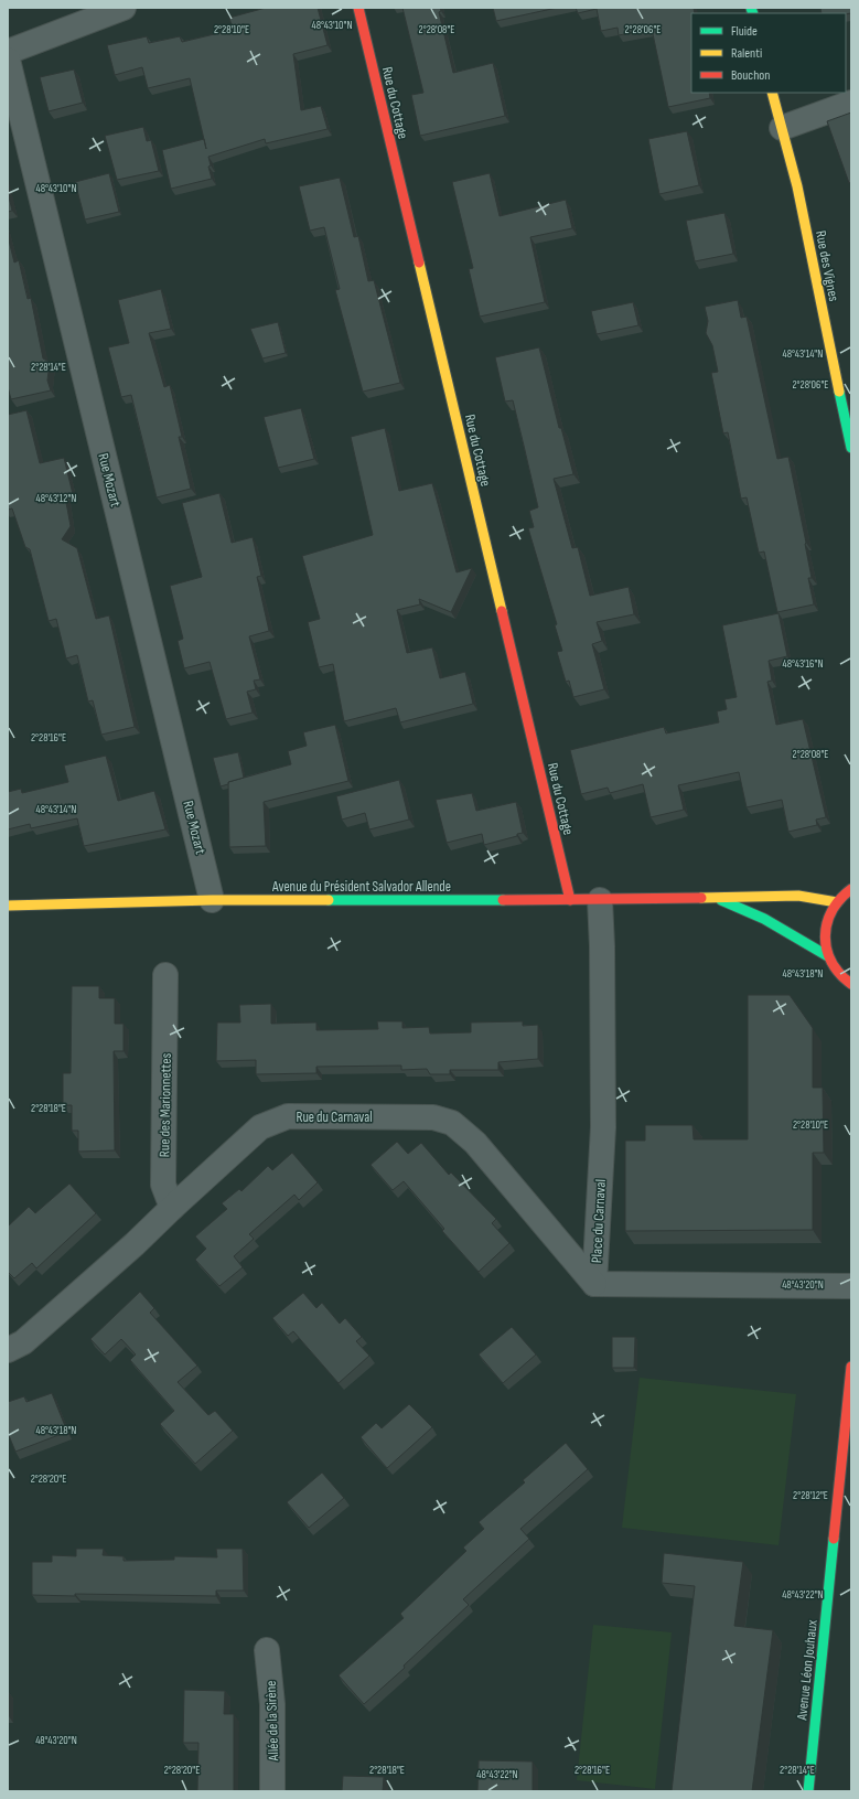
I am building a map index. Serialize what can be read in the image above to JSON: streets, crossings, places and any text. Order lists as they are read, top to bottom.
{
  "streets": {
    "street": [
      "Rue du Cottage",
      "Rue des Vignes",
      "Rue Mozart",
      "Avenue du Président Salvador Allende",
      "Rue des Marionnettes",
      "Rue du Carnaval",
      "Place du Carnaval",
      "Avenue Léon Jouhaux",
      "Allée de la Sirène"
    ]
  },
  "crossings": [
    ["Rue du Cottage", "Avenue du Président Salvador Allende"],
    ["Rue Mozart", "Avenue du Président Salvador Allende"],
    ["Avenue du Président Salvador Allende", "Place du Carnaval"],
    ["Rue des Marionnettes", "Rue du Carnaval"],
    ["Rue du Carnaval", "Place du Carnaval"]
  ],
  "legend": ["Fluide", "Ralenti", "Bouchon"],
  "coordinates": [
    "48°43'10\"N",
    "2°28'10\"E",
    "2°28'08\"E",
    "2°28'06\"E",
    "48°43'14\"N",
    "2°28'14\"E",
    "48°43'12\"N",
    "48°43'16\"N",
    "2°28'16\"E",
    "48°43'18\"N",
    "2°28'18\"E",
    "48°43'20\"N",
    "2°28'20\"E",
    "2°28'12\"E",
    "48°43'22\"N"
  ]
}
